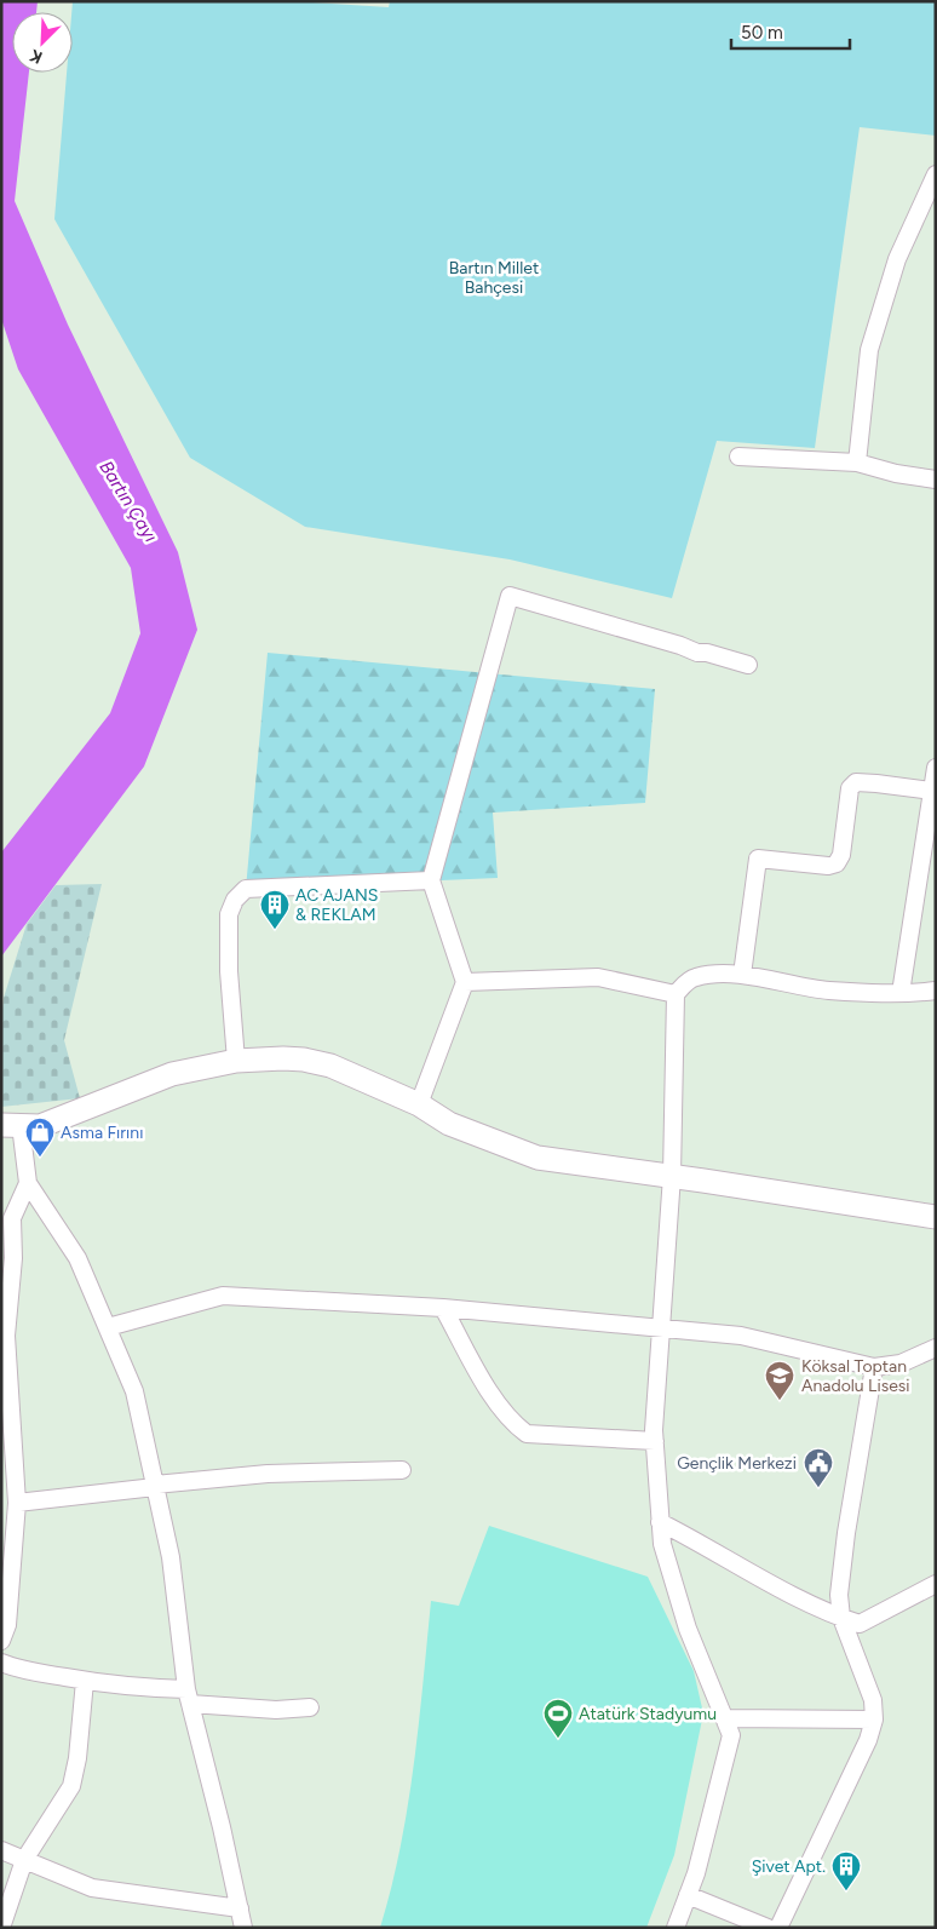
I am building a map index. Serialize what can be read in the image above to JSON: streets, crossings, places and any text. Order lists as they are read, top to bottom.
{
  "water": ["Bartın Çayı"],
  "parks": ["Bartın Millet Bahçesi"],
  "places": {
    "building": ["AC AJANS & REKLAM", "Şivet Apt."],
    "shop": ["Asma Fırını"],
    "school or university": ["Köksal Toptan Anadolu Lisesi"],
    "public building": ["Gençlik Merkezi"],
    "sports": ["Atatürk Stadyumu"]
  },
  "scale_bar": "50 m",
  "north": "bottom left"
}
